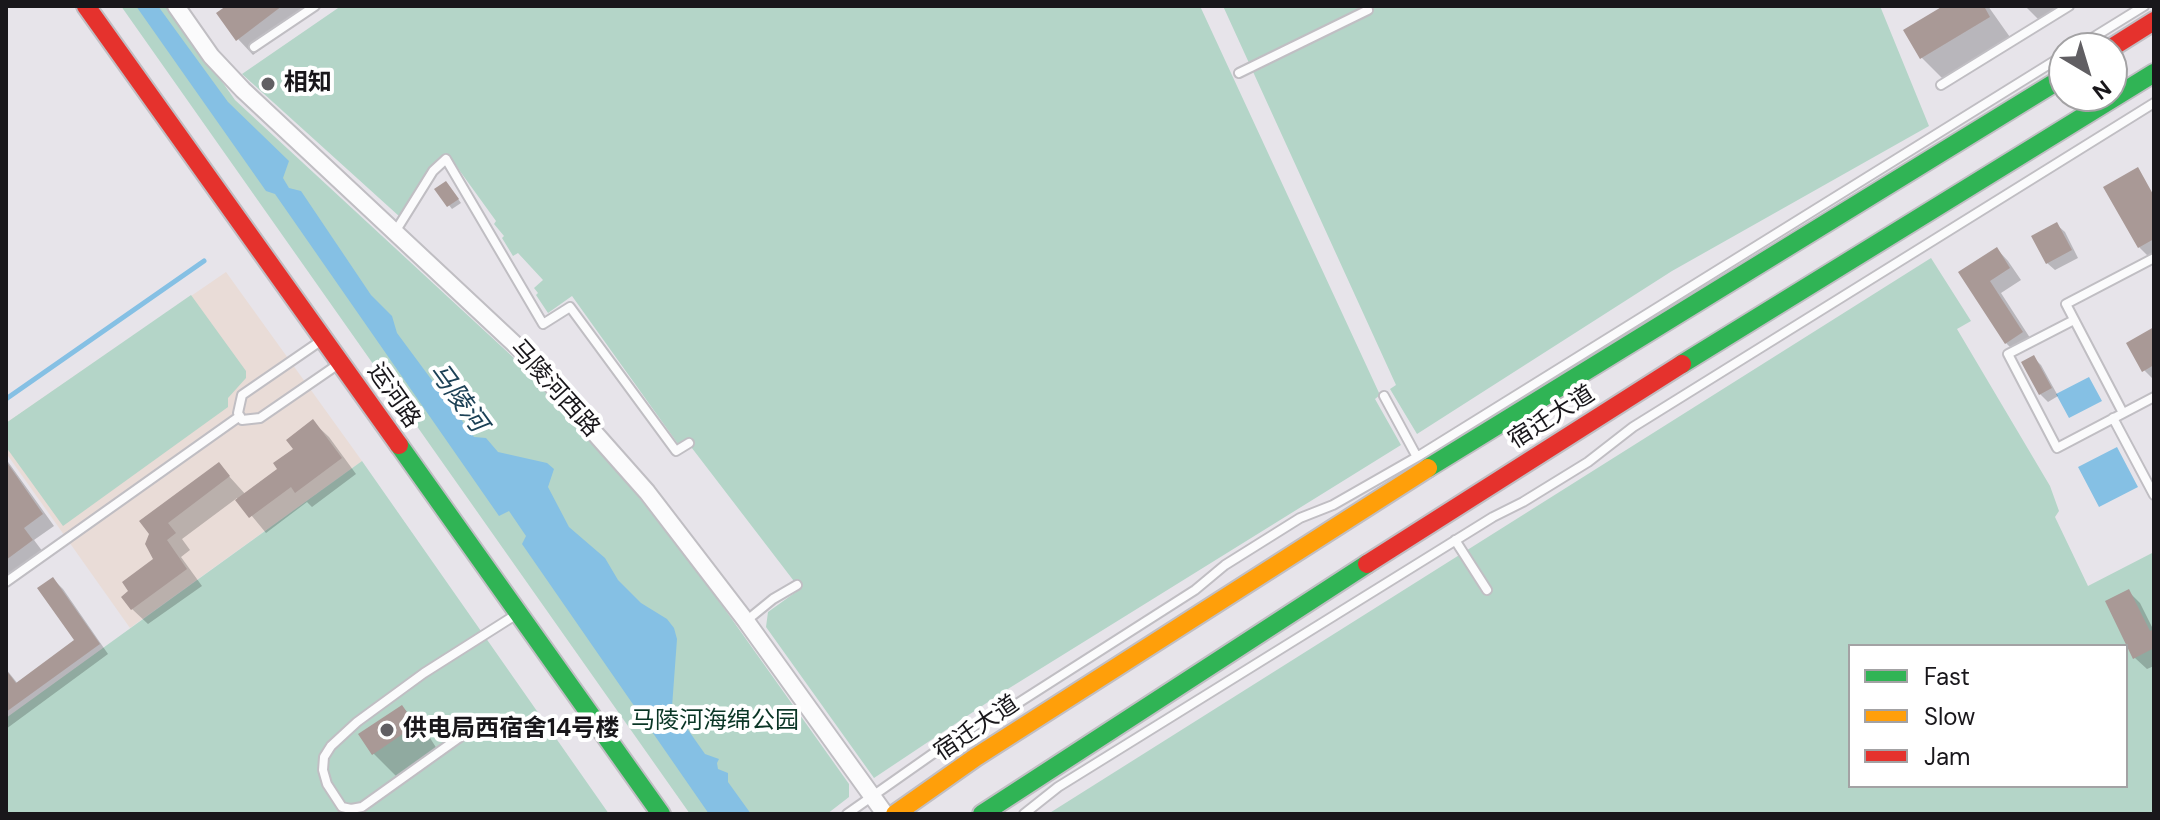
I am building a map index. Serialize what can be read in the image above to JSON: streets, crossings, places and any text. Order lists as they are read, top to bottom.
{
  "streets": {
    "main road": ["运河路", "宿迁大道"],
    "street": ["马陵河西路"]
  },
  "water": ["马陵河"],
  "parks": ["马陵河海绵公园"],
  "places": ["相知", "供电局西宿舍14号楼"],
  "legend": ["Fast", "Slow", "Jam"],
  "north": "bottom right"
}
